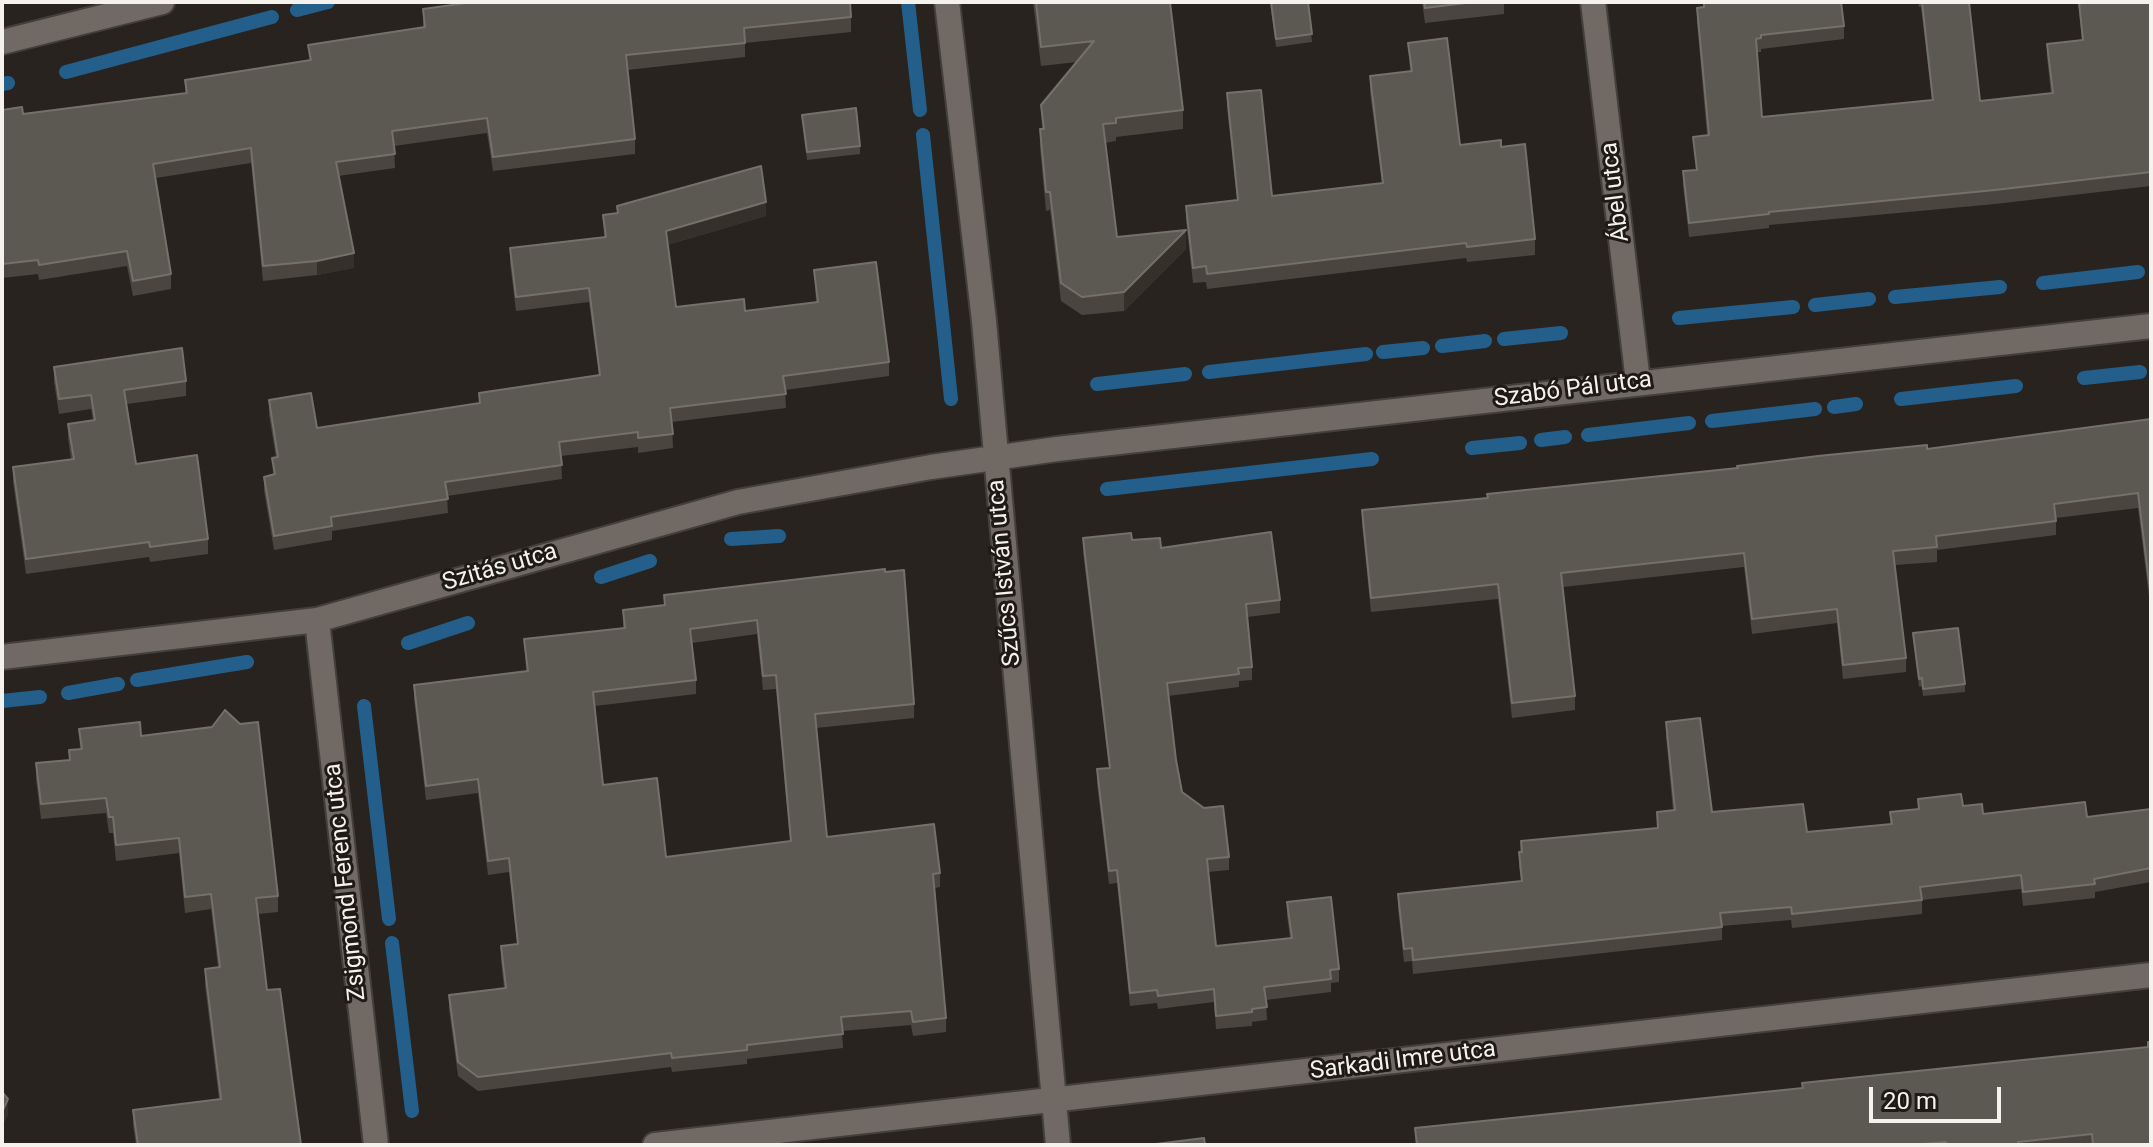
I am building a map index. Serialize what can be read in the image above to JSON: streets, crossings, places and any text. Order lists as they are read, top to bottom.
{
  "streets": {
    "street": [
      "Ábel utca",
      "Szabó Pál utca",
      "Szitás utca",
      "Szűcs István utca",
      "Zsigmond Ferenc utca",
      "Sarkadi Imre utca"
    ]
  },
  "crossings": [
    ["Ábel utca", "Szabó Pál utca"],
    ["Szabó Pál utca", "Szitás utca"],
    ["Szabó Pál utca", "Szűcs István utca"],
    ["Szitás utca", "Szűcs István utca"],
    ["Szitás utca", "Zsigmond Ferenc utca"],
    ["Szűcs István utca", "Sarkadi Imre utca"]
  ],
  "scale_bar": "20 m"
}
